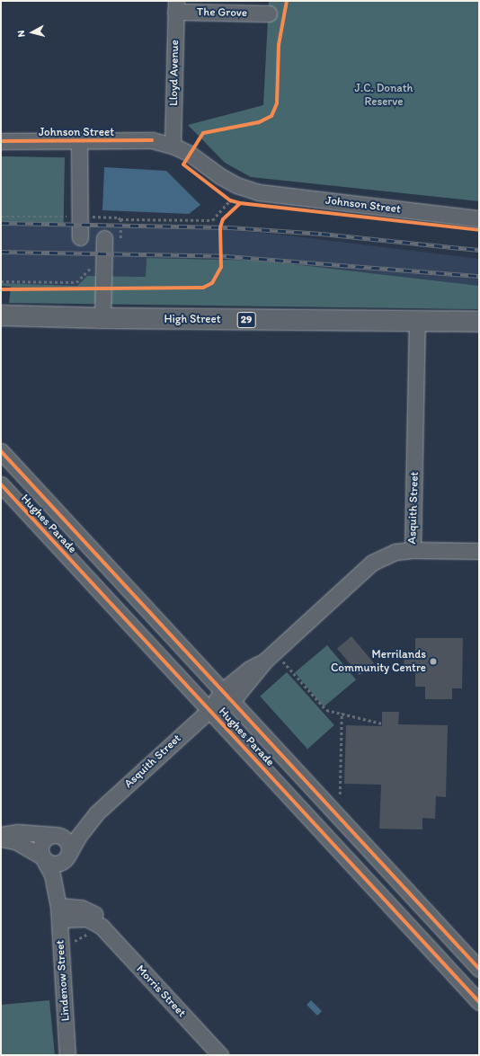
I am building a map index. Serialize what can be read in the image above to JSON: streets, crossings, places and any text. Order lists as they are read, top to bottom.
{
  "streets": {
    "main road": ["High Street", "29"],
    "street": [
      "The Grove",
      "Lloyd Avenue",
      "Johnson Street",
      "Asquith Street",
      "Hughes Parade",
      "Lindenow Street",
      "Morris Street"
    ]
  },
  "crossings": [
    ["The Grove", "Lloyd Avenue"],
    ["Lloyd Avenue", "Johnson Street"],
    ["High Street", "Asquith Street"],
    ["Asquith Street", "Hughes Parade"],
    ["Asquith Street", "Lindenow Street"],
    ["Lindenow Street", "Morris Street"]
  ],
  "parks": ["J.C. Donath Reserve"],
  "places": ["Merrilands Community Centre"],
  "north": "left"
}
